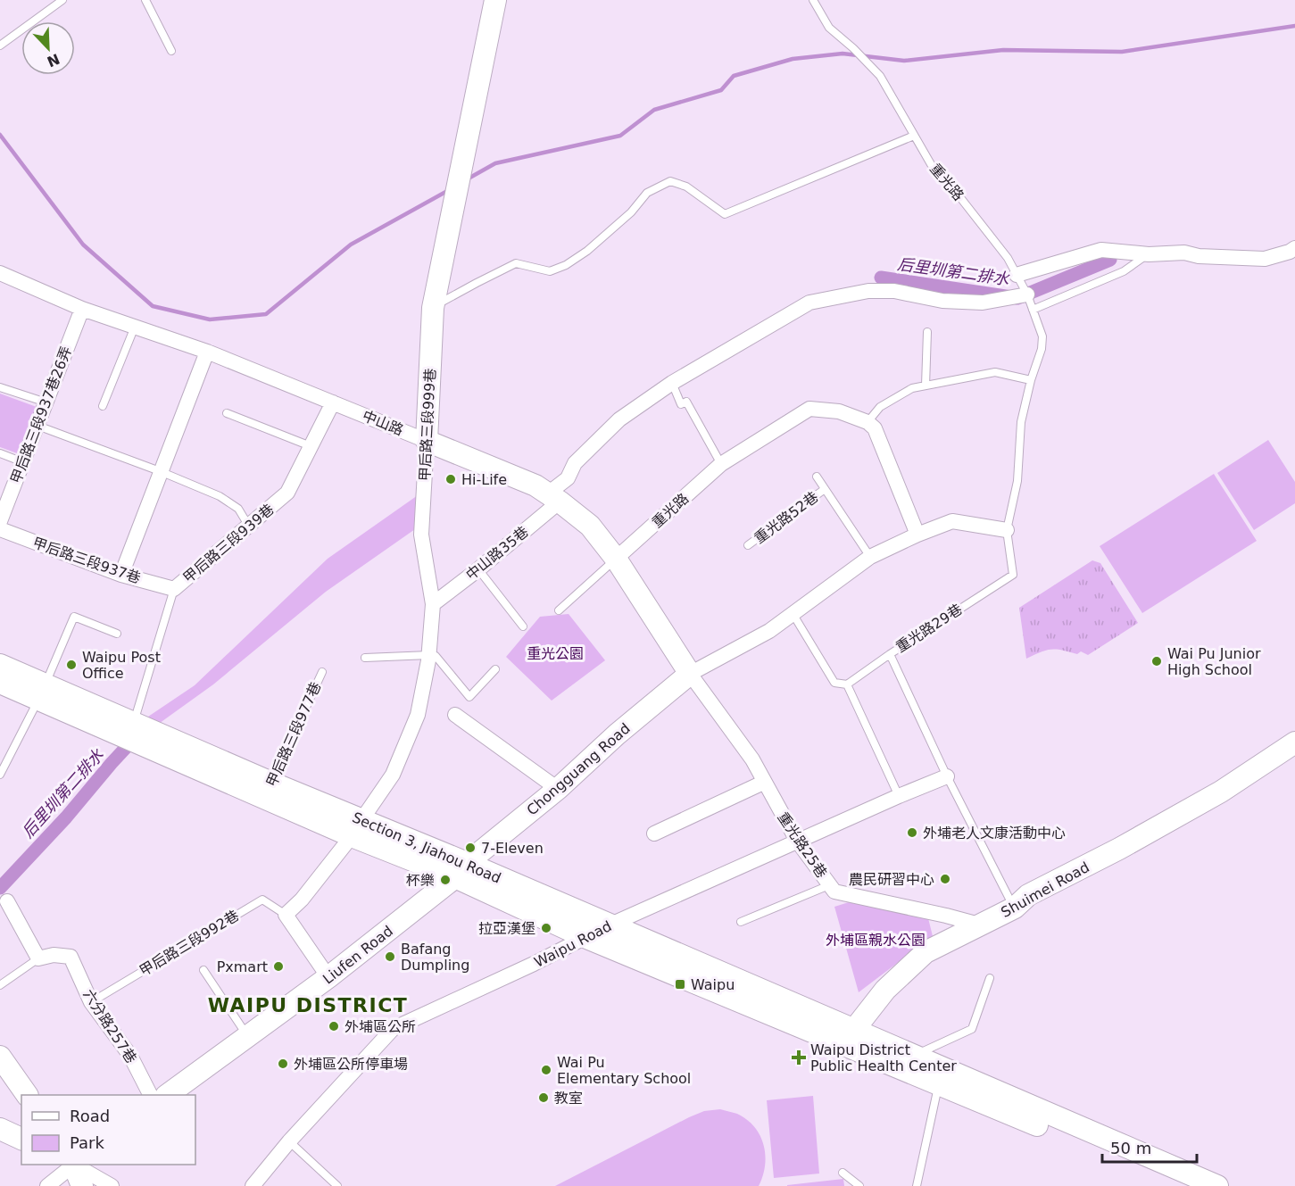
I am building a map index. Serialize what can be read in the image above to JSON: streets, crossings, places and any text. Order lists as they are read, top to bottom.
{
  "streets": {
    "street": [
      "重光路",
      "甲后路三段937巷26弄",
      "中山路",
      "甲后路三段999巷",
      "甲后路三段939巷",
      "中山路35巷",
      "甲后路三段937巷",
      "Chongguang Road",
      "重光路25巷",
      "Section 3, Jiahou Road",
      "Shuimei Road",
      "甲后路三段992巷",
      "Waipu Road",
      "Liufen Road",
      "六分路257巷"
    ],
    "lane": ["重光路52巷", "重光路29巷", "甲后路三段977巷"]
  },
  "crossings": [
    ["重光路", "中山路"],
    ["重光路", "中山路35巷"],
    ["重光路", "重光路29巷"],
    ["甲后路三段937巷26弄", "中山路"],
    ["中山路", "甲后路三段999巷"],
    ["中山路", "甲后路三段939巷"],
    ["中山路", "中山路35巷"],
    ["中山路", "Chongguang Road"],
    ["中山路", "重光路25巷"],
    ["甲后路三段999巷", "中山路35巷"],
    ["甲后路三段999巷", "Section 3, Jiahou Road"],
    ["甲后路三段939巷", "甲后路三段937巷"],
    ["甲后路三段939巷", "Section 3, Jiahou Road"],
    ["甲后路三段977巷", "Section 3, Jiahou Road"],
    ["Chongguang Road", "重光路25巷"],
    ["Chongguang Road", "Section 3, Jiahou Road"],
    ["Chongguang Road", "Liufen Road"],
    ["重光路25巷", "Shuimei Road"],
    ["重光路25巷", "Waipu Road"],
    ["Section 3, Jiahou Road", "Shuimei Road"],
    ["Section 3, Jiahou Road", "Waipu Road"],
    ["Section 3, Jiahou Road", "Liufen Road"],
    ["甲后路三段992巷", "Liufen Road"],
    ["甲后路三段992巷", "六分路257巷"]
  ],
  "districts": ["WAIPU DISTRICT"],
  "water": ["后里圳第二排水"],
  "parks": ["重光公園", "外埔區親水公園"],
  "places": {
    "other": [
      "Hi-Life",
      "Wai Pu Junior High School",
      "Waipu Post Office",
      "外埔老人文康活動中心",
      "7-Eleven",
      "農民研習中心",
      "杯樂",
      "拉亞漢堡",
      "Bafang Dumpling",
      "Pxmart",
      "外埔區公所",
      "外埔區公所停車場",
      "Wai Pu Elementary School",
      "教室"
    ],
    "transit": ["Waipu"],
    "health": ["Waipu District Public Health Center"]
  },
  "legend": ["Road", "Park"],
  "scale_bar": "50 m",
  "north": "bottom right"
}
